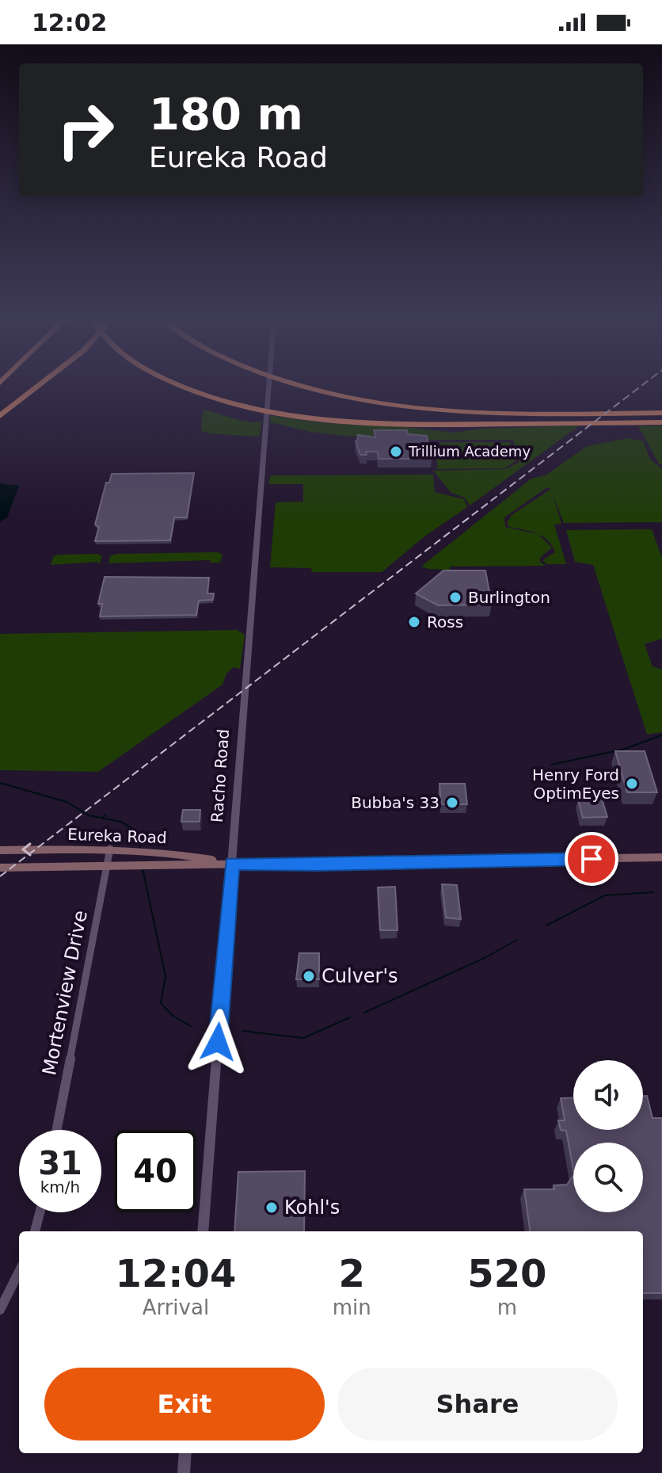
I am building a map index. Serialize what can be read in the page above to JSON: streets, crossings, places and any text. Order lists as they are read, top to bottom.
{
  "streets": {
    "main road": ["Eureka Road"],
    "street": ["Racho Road", "Mortenview Drive"]
  },
  "crossings": [
    ["Racho Road", "Eureka Road"],
    ["Eureka Road", "Mortenview Drive"]
  ],
  "places": [
    "Trillium Academy",
    "Burlington",
    "Ross",
    "Henry Ford OptimEyes",
    "Bubba's 33",
    "Culver's",
    "Kohl's"
  ],
  "page": {
    "status": "12:02",
    "turn": ["180 m", "Eureka Road"],
    "speed": "31 km/h",
    "limit": "40",
    "eta": [
      "12:04",
      "Arrival",
      "2",
      "min",
      "520",
      "m"
    ],
    "buttons": ["Exit", "Share"]
  }
}
